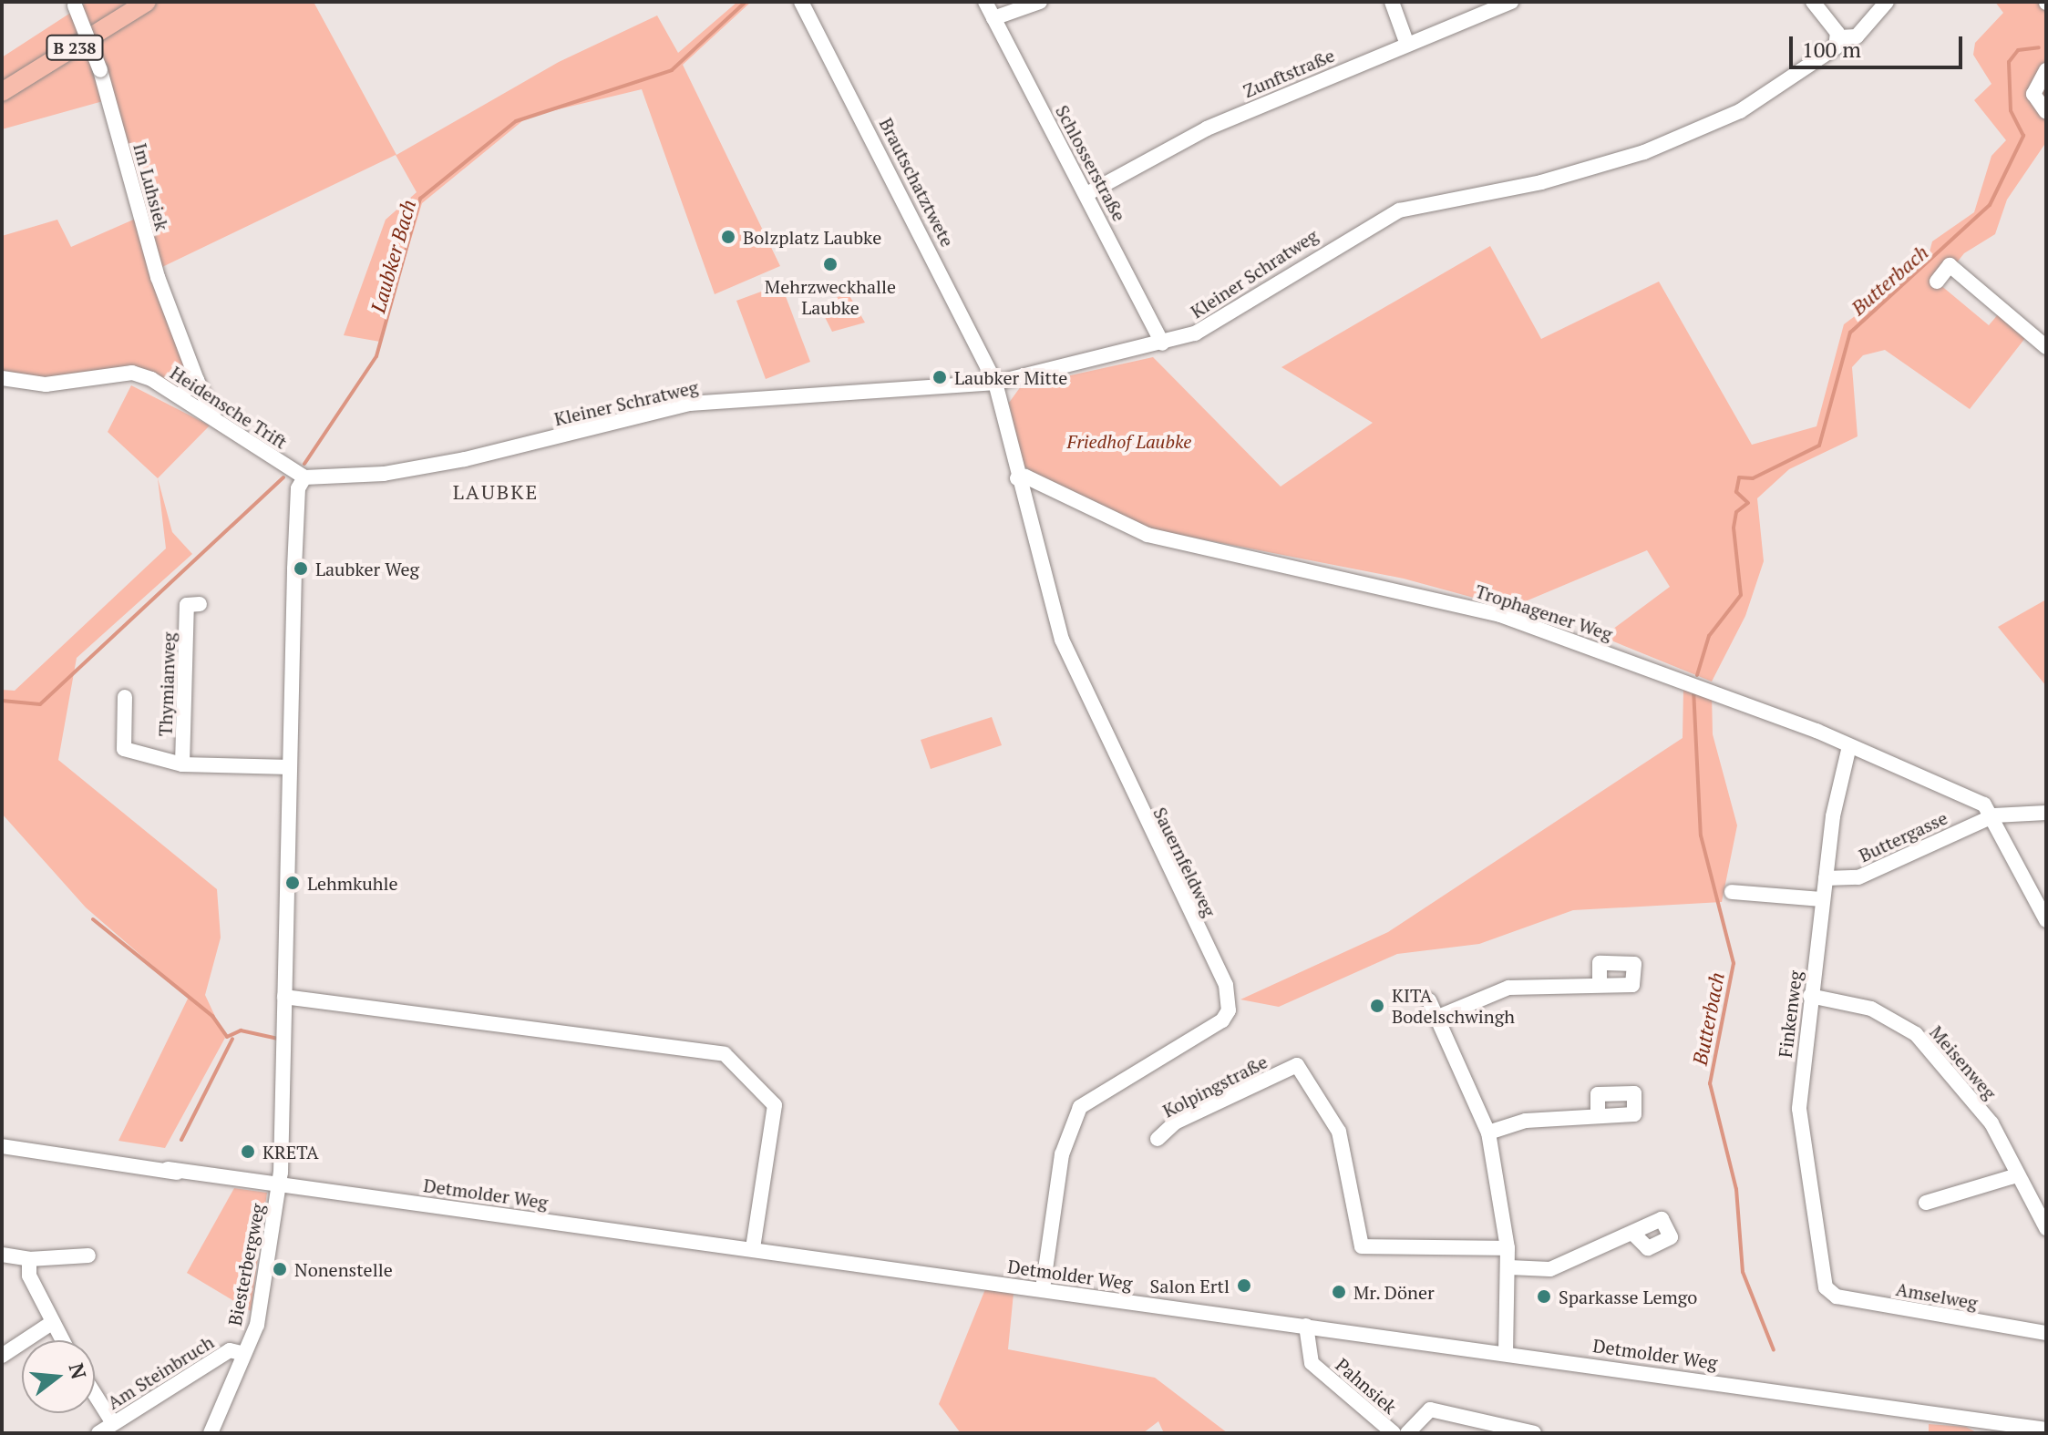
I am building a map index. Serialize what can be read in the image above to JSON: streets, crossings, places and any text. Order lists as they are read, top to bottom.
{
  "streets": {
    "main road": ["B 238"],
    "street": [
      "Zunftstraße",
      "Schlosserstraße",
      "Brautschatztwete",
      "Im Luhsiek",
      "Kleiner Schratweg",
      "Heidensche Trift",
      "Trophagener Weg",
      "Thymianweg",
      "Buttergasse",
      "Sauernfeldweg",
      "Finkenweg",
      "Meisenweg",
      "Kolpingstraße",
      "Detmolder Weg",
      "Biesterbergweg",
      "Amselweg",
      "Am Steinbruch",
      "Pahnsiek"
    ]
  },
  "crossings": [
    ["Zunftstraße", "Schlosserstraße"],
    ["Schlosserstraße", "Kleiner Schratweg"],
    ["Brautschatztwete", "Kleiner Schratweg"],
    ["Brautschatztwete", "Sauernfeldweg"],
    ["Im Luhsiek", "Heidensche Trift"],
    ["Kleiner Schratweg", "Heidensche Trift"],
    ["Kleiner Schratweg", "Sauernfeldweg"],
    ["Trophagener Weg", "Buttergasse"],
    ["Trophagener Weg", "Sauernfeldweg"],
    ["Trophagener Weg", "Finkenweg"],
    ["Buttergasse", "Finkenweg"],
    ["Sauernfeldweg", "Detmolder Weg"],
    ["Finkenweg", "Meisenweg"],
    ["Finkenweg", "Amselweg"],
    ["Detmolder Weg", "Biesterbergweg"],
    ["Detmolder Weg", "Pahnsiek"],
    ["Biesterbergweg", "Am Steinbruch"]
  ],
  "districts": ["LAUBKE"],
  "water": ["Laubker Bach", "Butterbach"],
  "parks": ["Friedhof Laubke"],
  "places": [
    "Bolzplatz Laubke",
    "Mehrzweckhalle Laubke",
    "Laubker Mitte",
    "Laubker Weg",
    "Lehmkuhle",
    "KITA Bodelschwingh",
    "KRETA",
    "Nonenstelle",
    "Salon Ertl",
    "Mr. Döner",
    "Sparkasse Lemgo"
  ],
  "scale_bar": "100 m",
  "north": "right"
}
